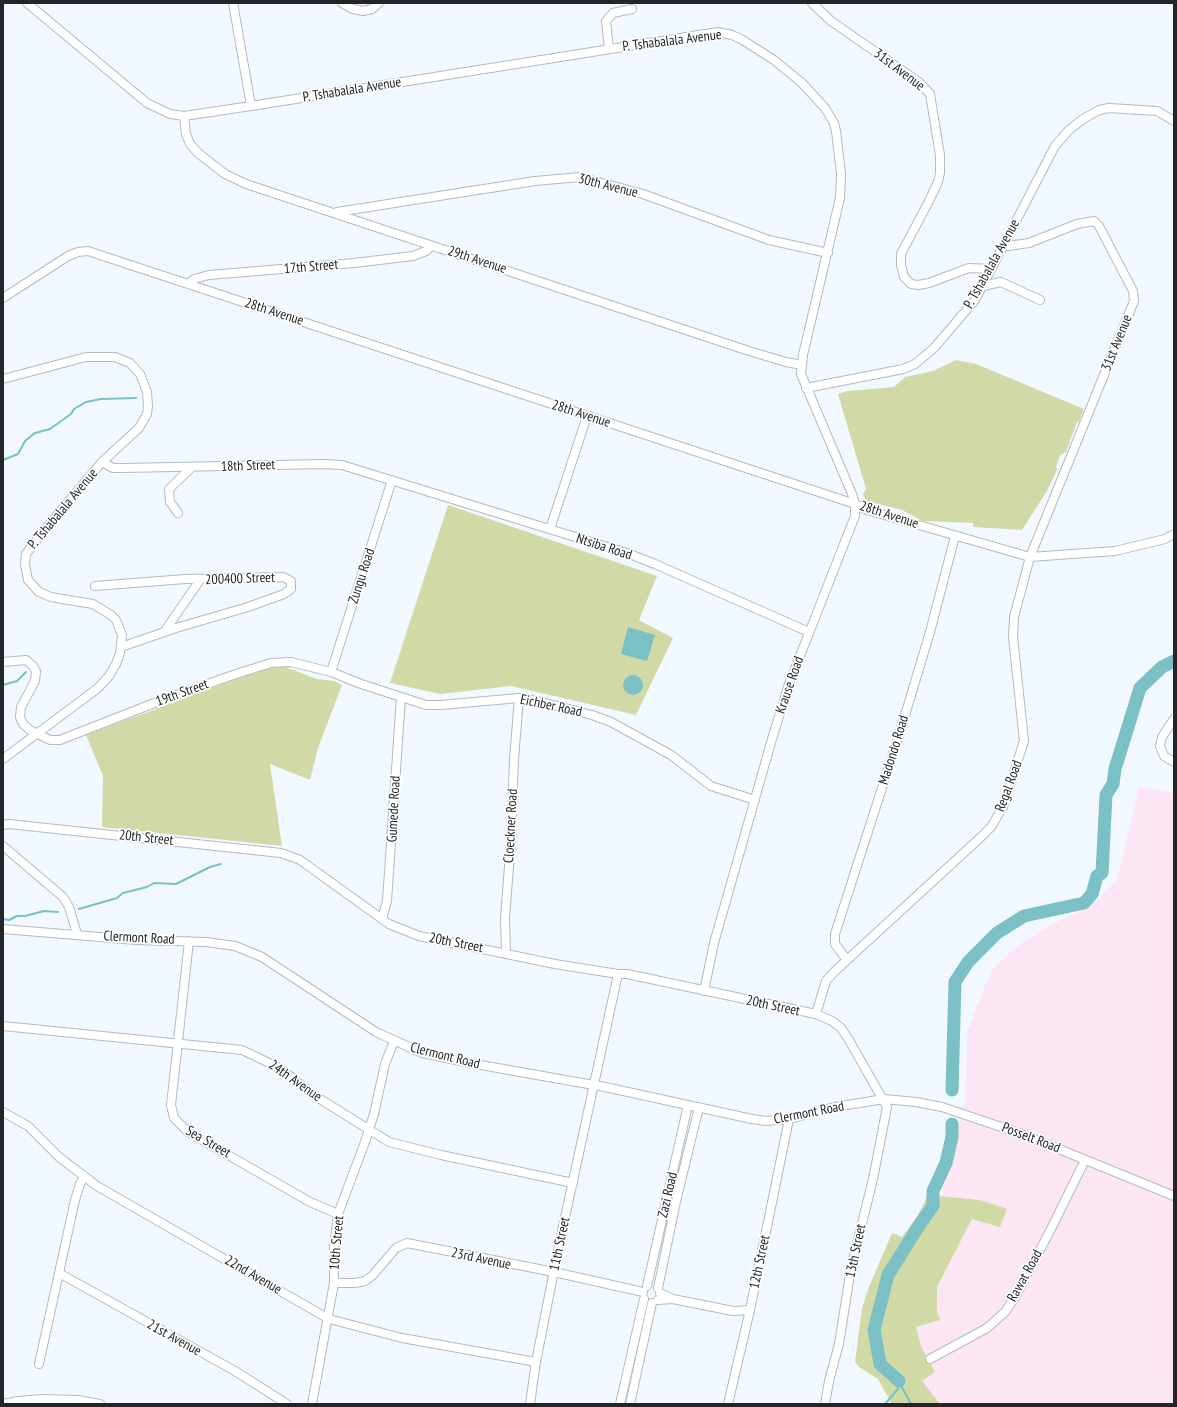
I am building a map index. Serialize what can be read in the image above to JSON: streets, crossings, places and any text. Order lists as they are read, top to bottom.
{
  "streets": {
    "street": [
      "P. Tshabalala Avenue",
      "31st Avenue",
      "30th Avenue",
      "29th Avenue",
      "17th Street",
      "28th Avenue",
      "18th Street",
      "Ntsiba Road",
      "Zungu Road",
      "200400 Street",
      "Krause Road",
      "19th Street",
      "Eichber Road",
      "Madondo Road",
      "Regal Road",
      "Gumede Road",
      "Cloeckner Road",
      "20th Street",
      "Clermont Road",
      "24th Avenue",
      "Posselt Road",
      "Sea Street",
      "Zazi Road",
      "10th Street",
      "11th Street",
      "13th Street",
      "23rd Avenue",
      "12th Street",
      "22nd Avenue",
      "Rawat Road",
      "21st Avenue"
    ]
  },
  "crossings": [
    ["P. Tshabalala Avenue", "31st Avenue"],
    ["P. Tshabalala Avenue", "30th Avenue"],
    ["P. Tshabalala Avenue", "29th Avenue"],
    ["P. Tshabalala Avenue", "18th Street"],
    ["P. Tshabalala Avenue", "200400 Street"],
    ["P. Tshabalala Avenue", "19th Street"],
    ["31st Avenue", "28th Avenue"],
    ["31st Avenue", "Regal Road"],
    ["30th Avenue", "29th Avenue"],
    ["29th Avenue", "17th Street"],
    ["17th Street", "28th Avenue"],
    ["28th Avenue", "Krause Road"],
    ["28th Avenue", "Madondo Road"],
    ["28th Avenue", "Regal Road"],
    ["18th Street", "Ntsiba Road"],
    ["18th Street", "Zungu Road"],
    ["Ntsiba Road", "Zungu Road"],
    ["Ntsiba Road", "Krause Road"],
    ["Zungu Road", "19th Street"],
    ["Zungu Road", "Eichber Road"],
    ["Krause Road", "Eichber Road"],
    ["Krause Road", "20th Street"],
    ["19th Street", "Eichber Road"],
    ["Eichber Road", "Gumede Road"],
    ["Eichber Road", "Cloeckner Road"],
    ["Madondo Road", "Regal Road"],
    ["Regal Road", "20th Street"],
    ["Gumede Road", "20th Street"],
    ["Cloeckner Road", "20th Street"],
    ["20th Street", "Clermont Road"],
    ["20th Street", "Posselt Road"],
    ["20th Street", "11th Street"],
    ["20th Street", "13th Street"],
    ["Clermont Road", "Posselt Road"],
    ["Clermont Road", "Sea Street"],
    ["Clermont Road", "Zazi Road"],
    ["Clermont Road", "10th Street"],
    ["Clermont Road", "11th Street"],
    ["Clermont Road", "13th Street"],
    ["Clermont Road", "12th Street"],
    ["24th Avenue", "Sea Street"],
    ["24th Avenue", "10th Street"],
    ["24th Avenue", "11th Street"],
    ["Posselt Road", "13th Street"],
    ["Posselt Road", "Rawat Road"],
    ["Sea Street", "10th Street"],
    ["Zazi Road", "23rd Avenue"],
    ["10th Street", "23rd Avenue"],
    ["10th Street", "22nd Avenue"],
    ["11th Street", "23rd Avenue"],
    ["11th Street", "22nd Avenue"]
  ]
}
